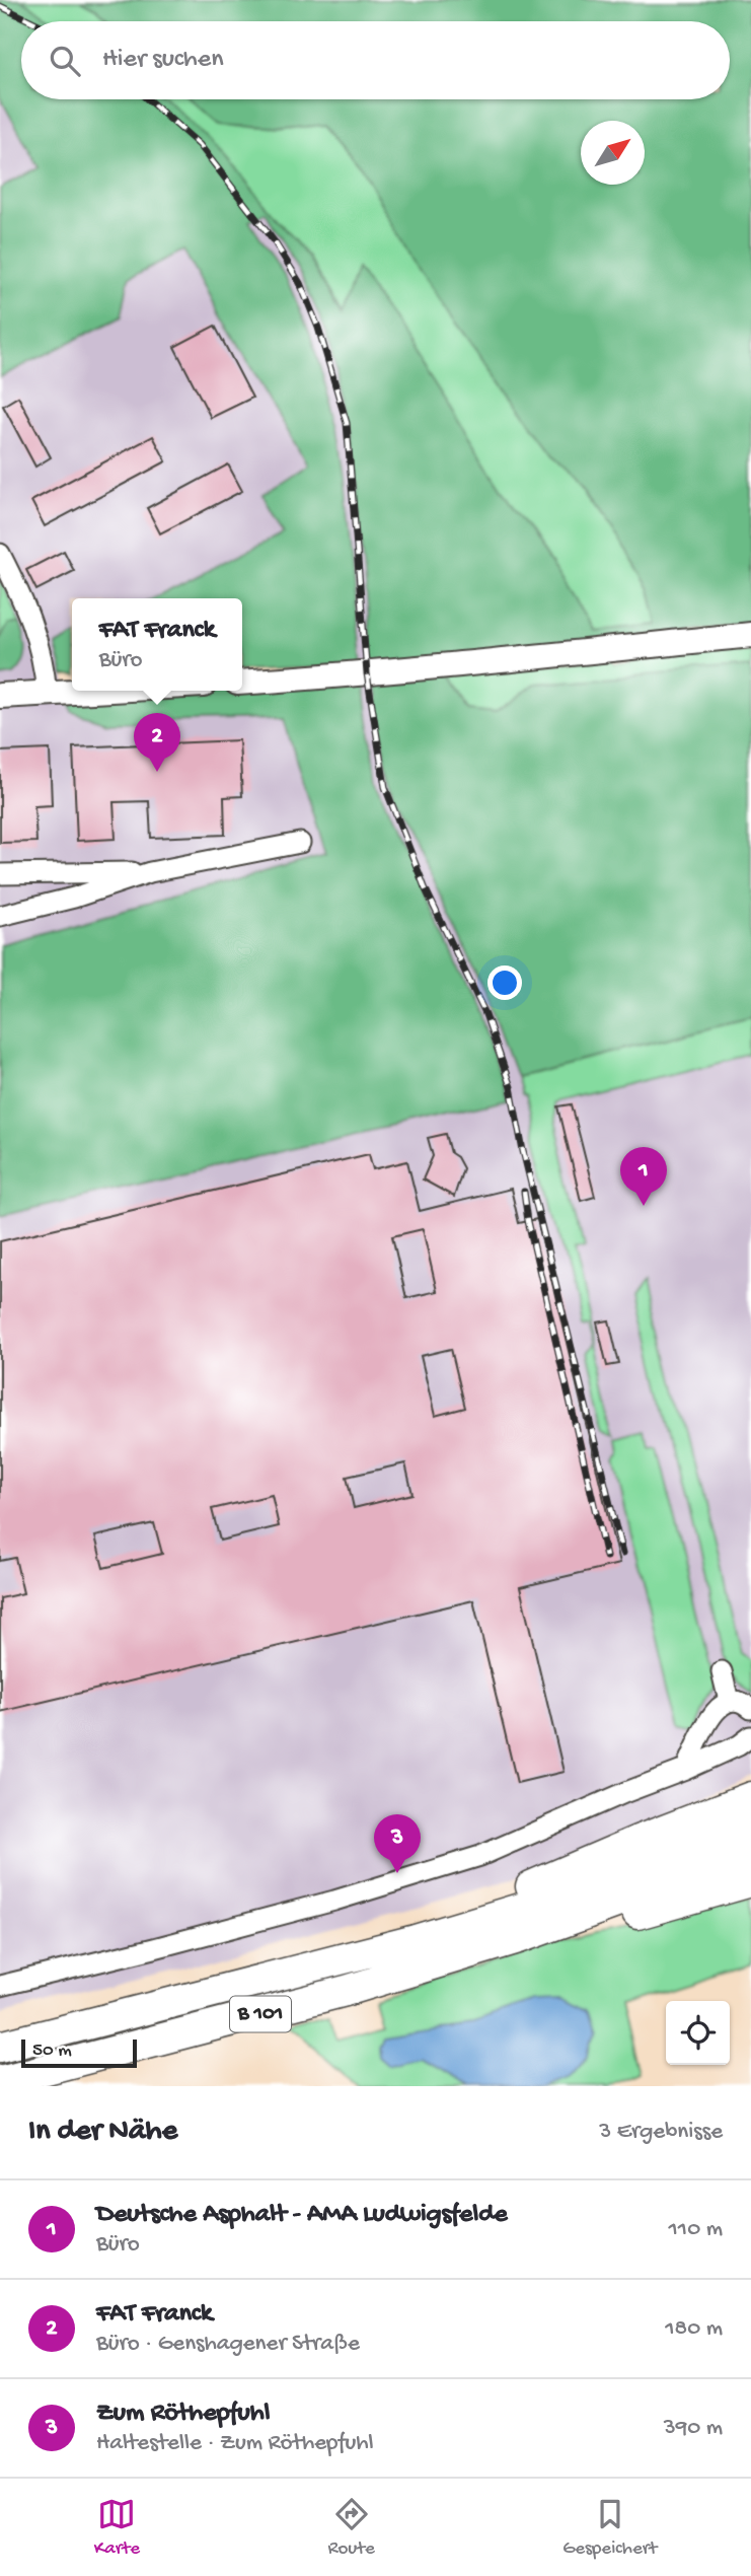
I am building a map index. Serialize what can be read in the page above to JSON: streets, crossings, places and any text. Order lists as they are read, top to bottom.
{
  "streets": {
    "highway": ["B 101"]
  },
  "scale_bar": "50 m",
  "north": "top right",
  "page": {
    "search": "Hier suchen",
    "popup": ["FAT Franck", "Büro"],
    "pins": ["2", "1", "3"],
    "scale": "50 m",
    "heading": ["In der Nähe", "3 Ergebnisse"],
    "list": [
      {
        "mark": "1",
        "name": "Deutsche Asphalt - AMA Ludwigsfelde",
        "note": "Büro",
        "value": "110 m"
      },
      {
        "mark": "2",
        "name": "FAT Franck",
        "note": "Büro · Genshagener Straße",
        "value": "180 m"
      },
      {
        "mark": "3",
        "name": "Zum Röthepfuhl",
        "note": "Haltestelle · Zum Röthepfuhl",
        "value": "390 m"
      }
    ],
    "nav": ["Karte", "Route", "Gespeichert"]
  }
}
